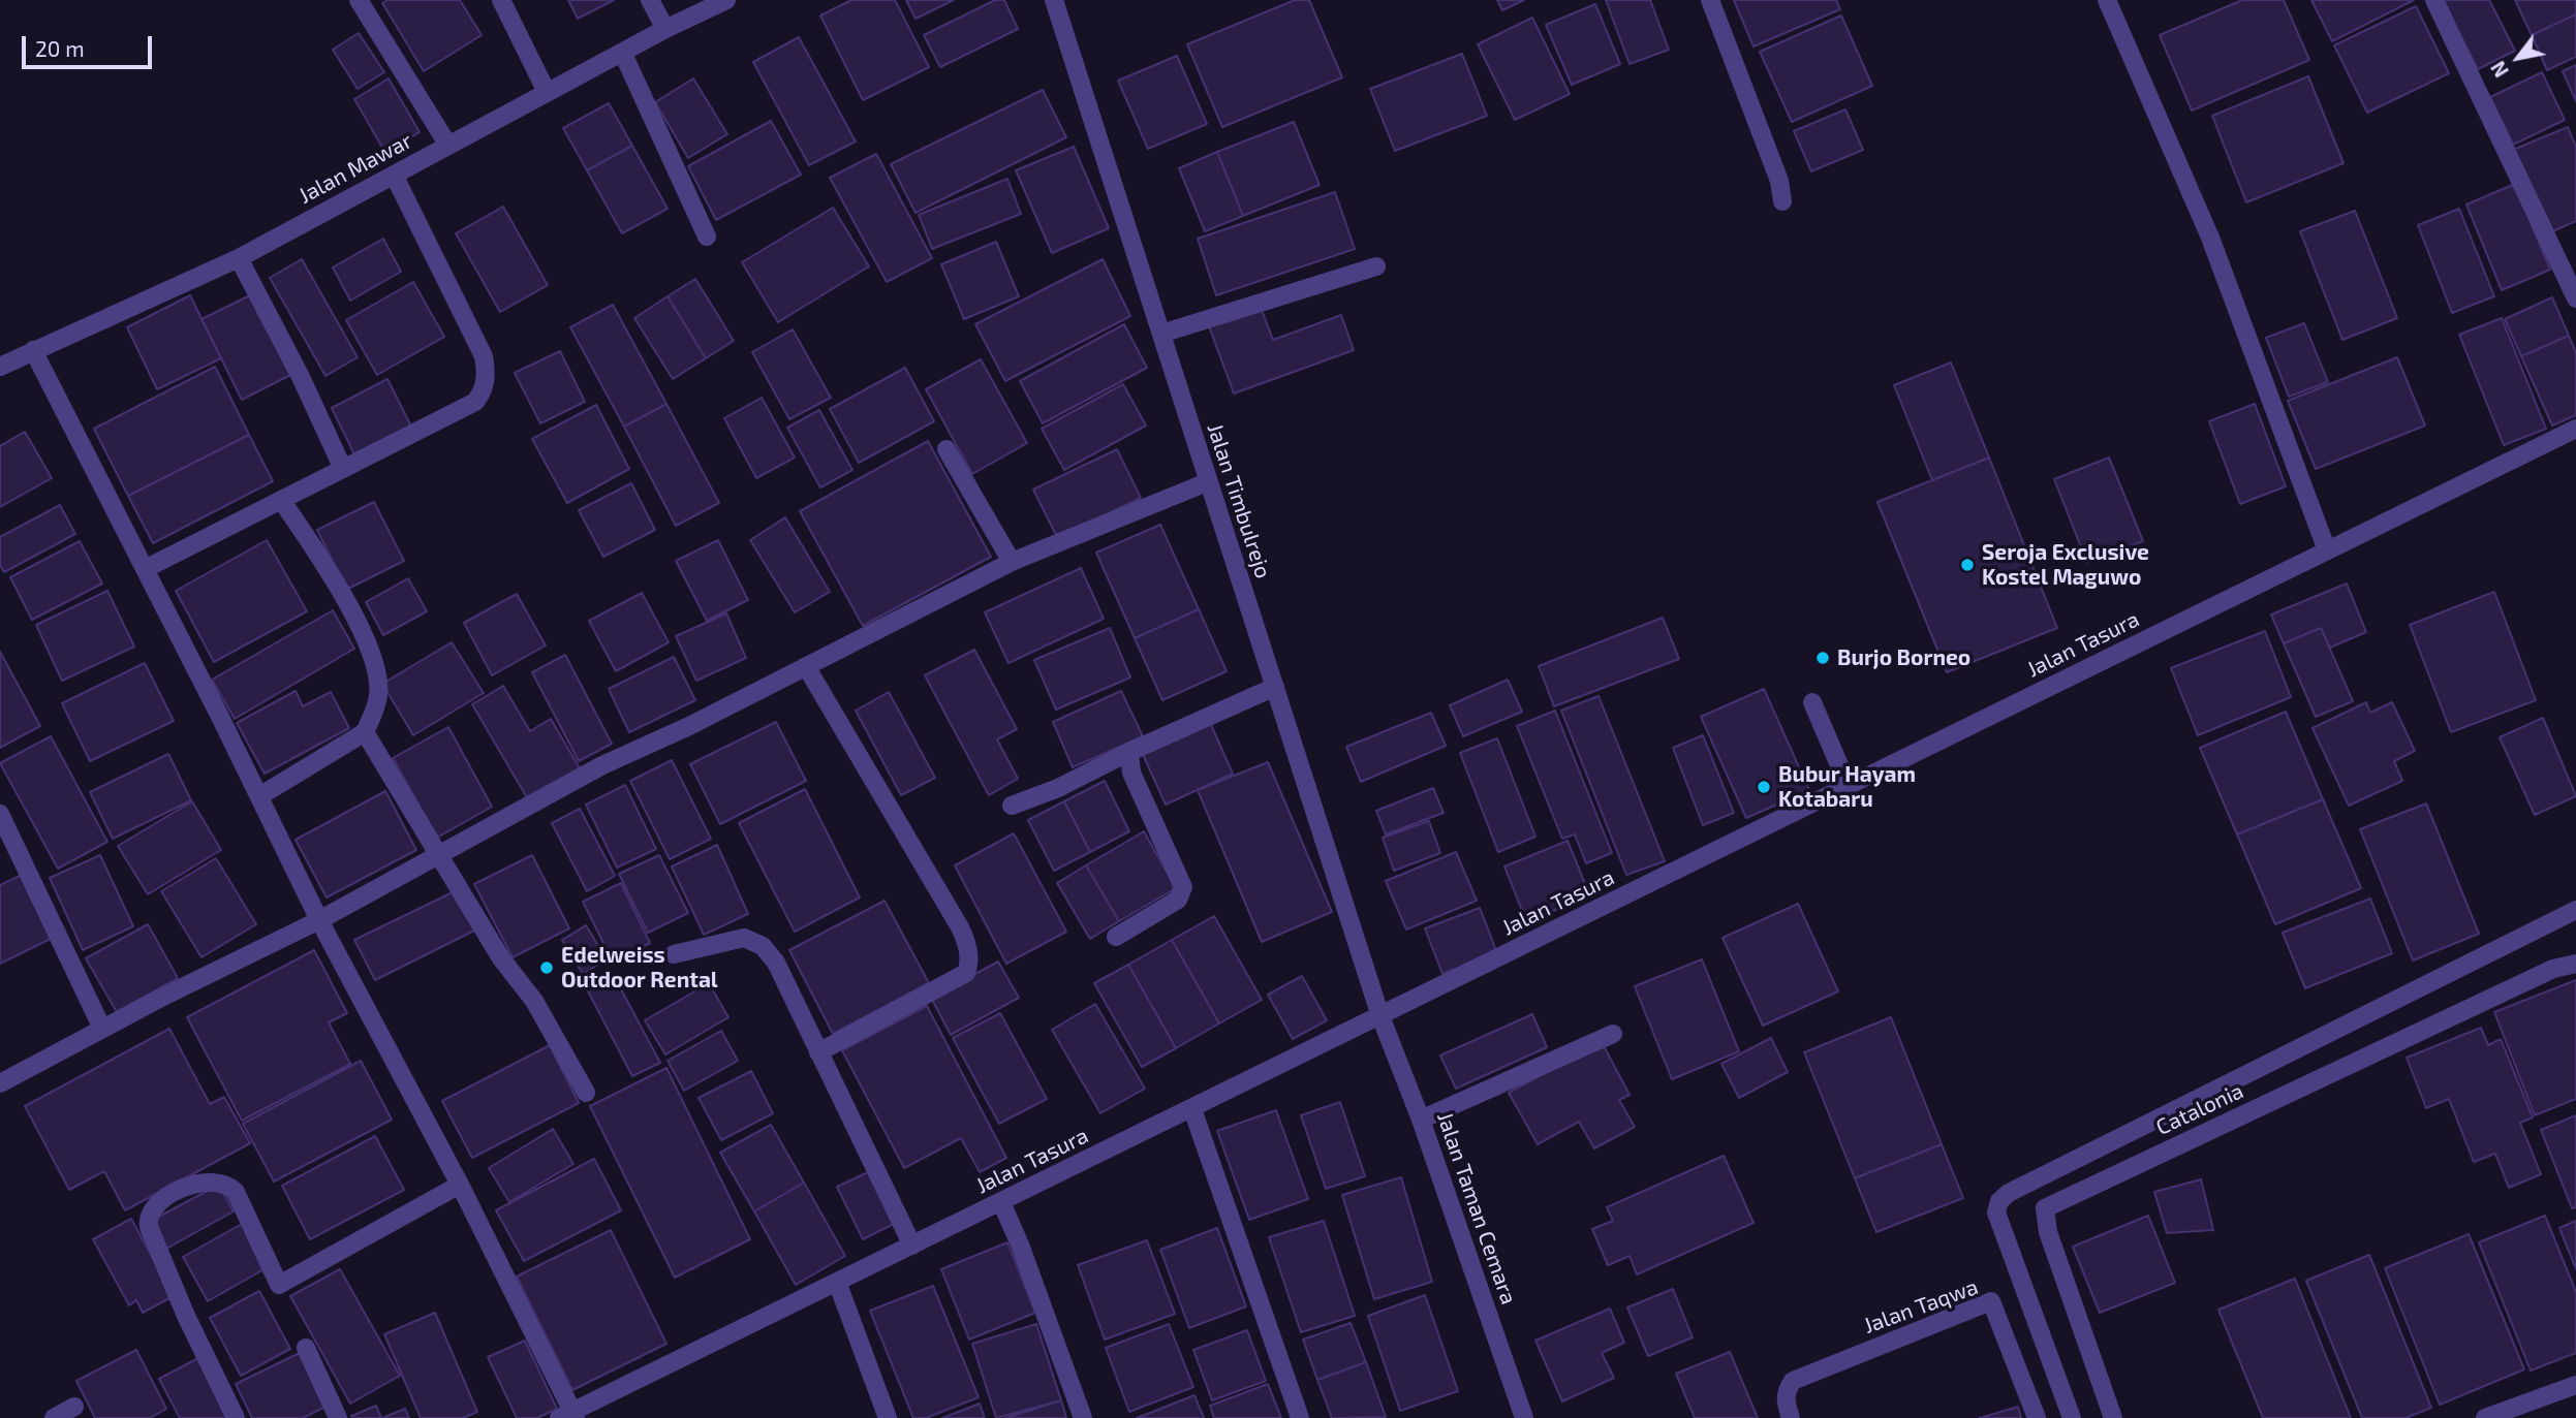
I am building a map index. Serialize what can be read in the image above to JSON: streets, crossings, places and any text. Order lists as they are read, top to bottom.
{
  "streets": {
    "street": [
      "Jalan Mawar",
      "Jalan Timbulrejo",
      "Jalan Tasura",
      "Catalonia",
      "Jalan Taman Cemara",
      "Jalan Taqwa"
    ]
  },
  "crossings": [
    ["Jalan Timbulrejo", "Jalan Tasura"],
    ["Jalan Timbulrejo", "Jalan Taman Cemara"],
    ["Jalan Tasura", "Jalan Taman Cemara"]
  ],
  "places": [
    "Seroja Exclusive Kostel Maguwo",
    "Burjo Borneo",
    "Bubur Hayam Kotabaru",
    "Edelweiss Outdoor Rental"
  ],
  "scale_bar": "20 m",
  "north": "bottom left"
}
